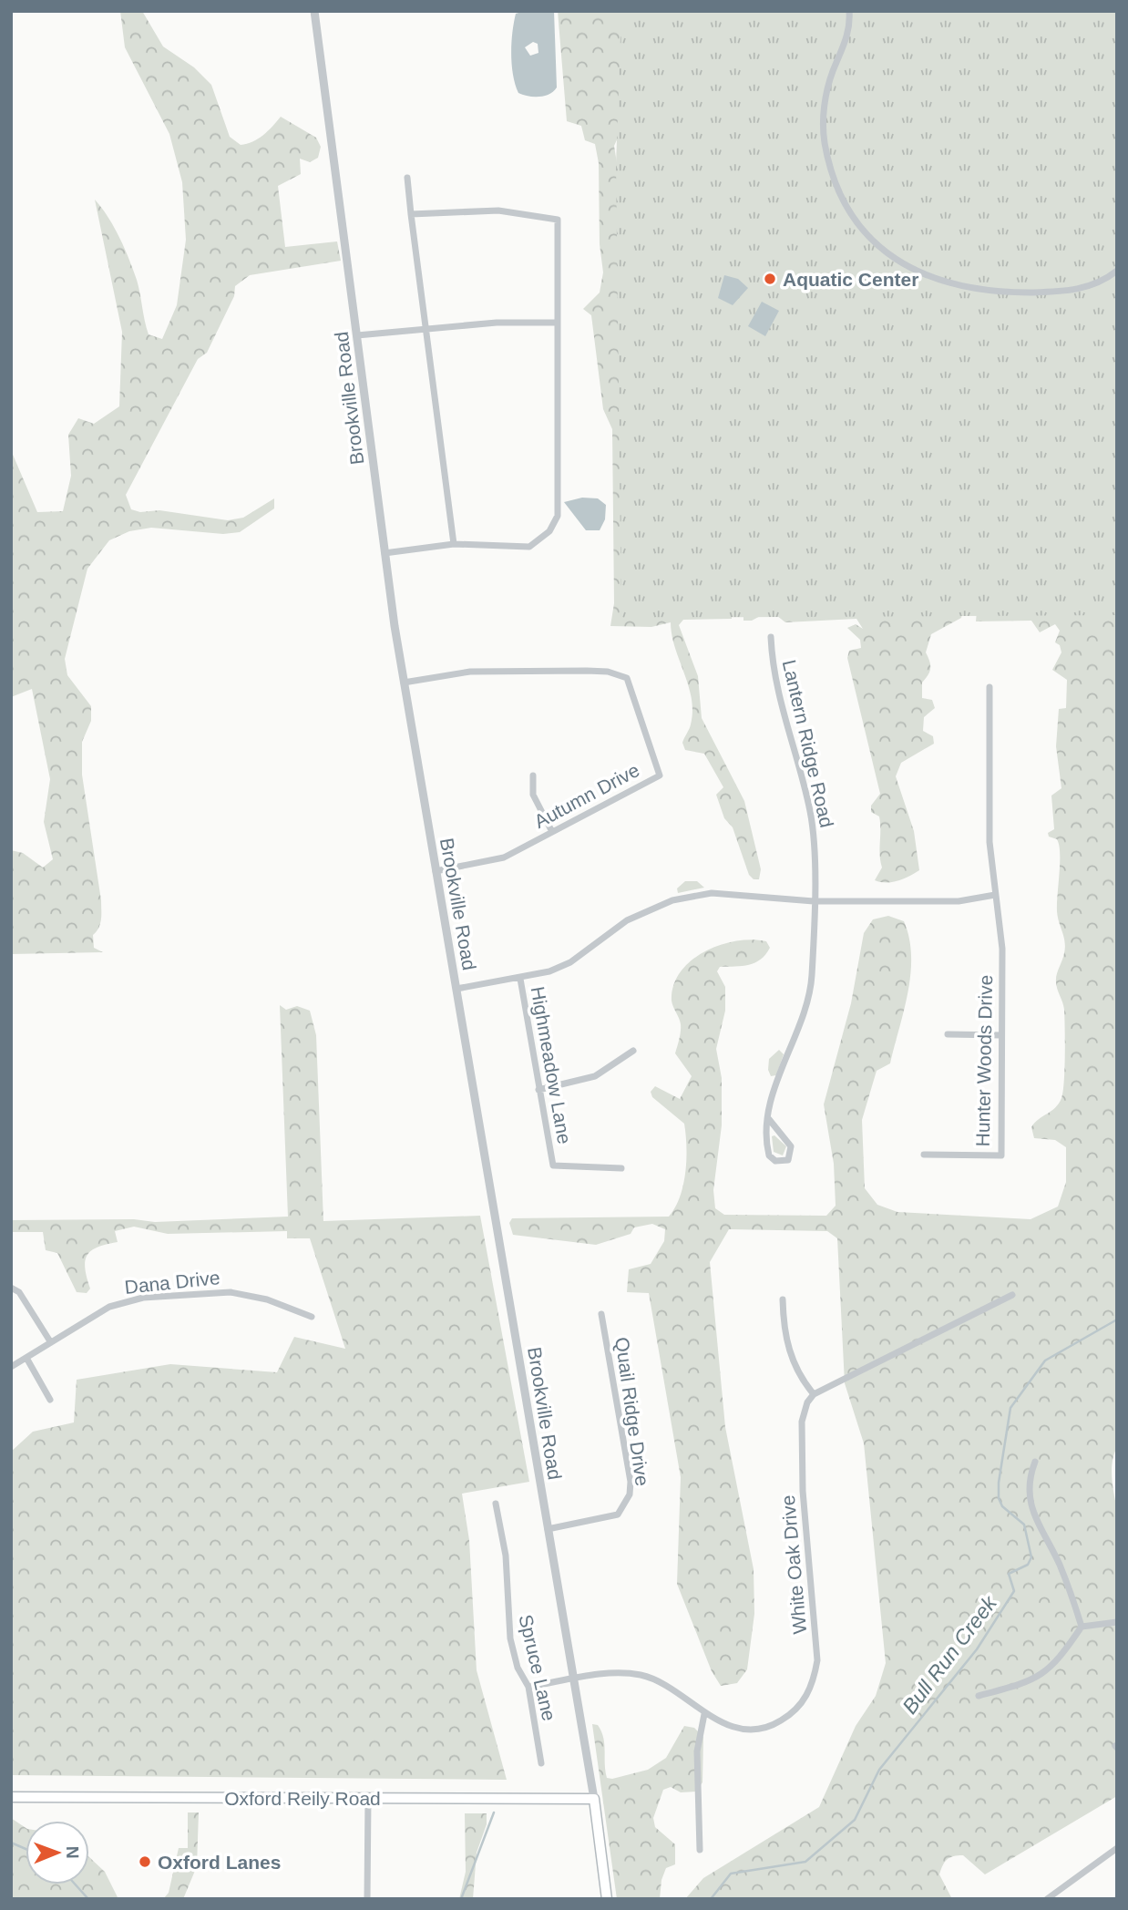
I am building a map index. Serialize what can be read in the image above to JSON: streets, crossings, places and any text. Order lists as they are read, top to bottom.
{
  "streets": {
    "main road": ["Oxford Reily Road"],
    "street": [
      "Brookville Road",
      "Lantern Ridge Road",
      "Autumn Drive",
      "Hunter Woods Drive",
      "Highmeadow Lane",
      "Dana Drive",
      "Quail Ridge Drive",
      "White Oak Drive",
      "Spruce Lane"
    ]
  },
  "crossings": [
    ["Brookville Road", "Autumn Drive"],
    ["Brookville Road", "Quail Ridge Drive"],
    ["Brookville Road", "White Oak Drive"],
    ["Brookville Road", "Oxford Reily Road"],
    ["White Oak Drive", "Spruce Lane"]
  ],
  "water": ["Bull Run Creek"],
  "places": ["Aquatic Center", "Oxford Lanes"],
  "north": "right"
}
